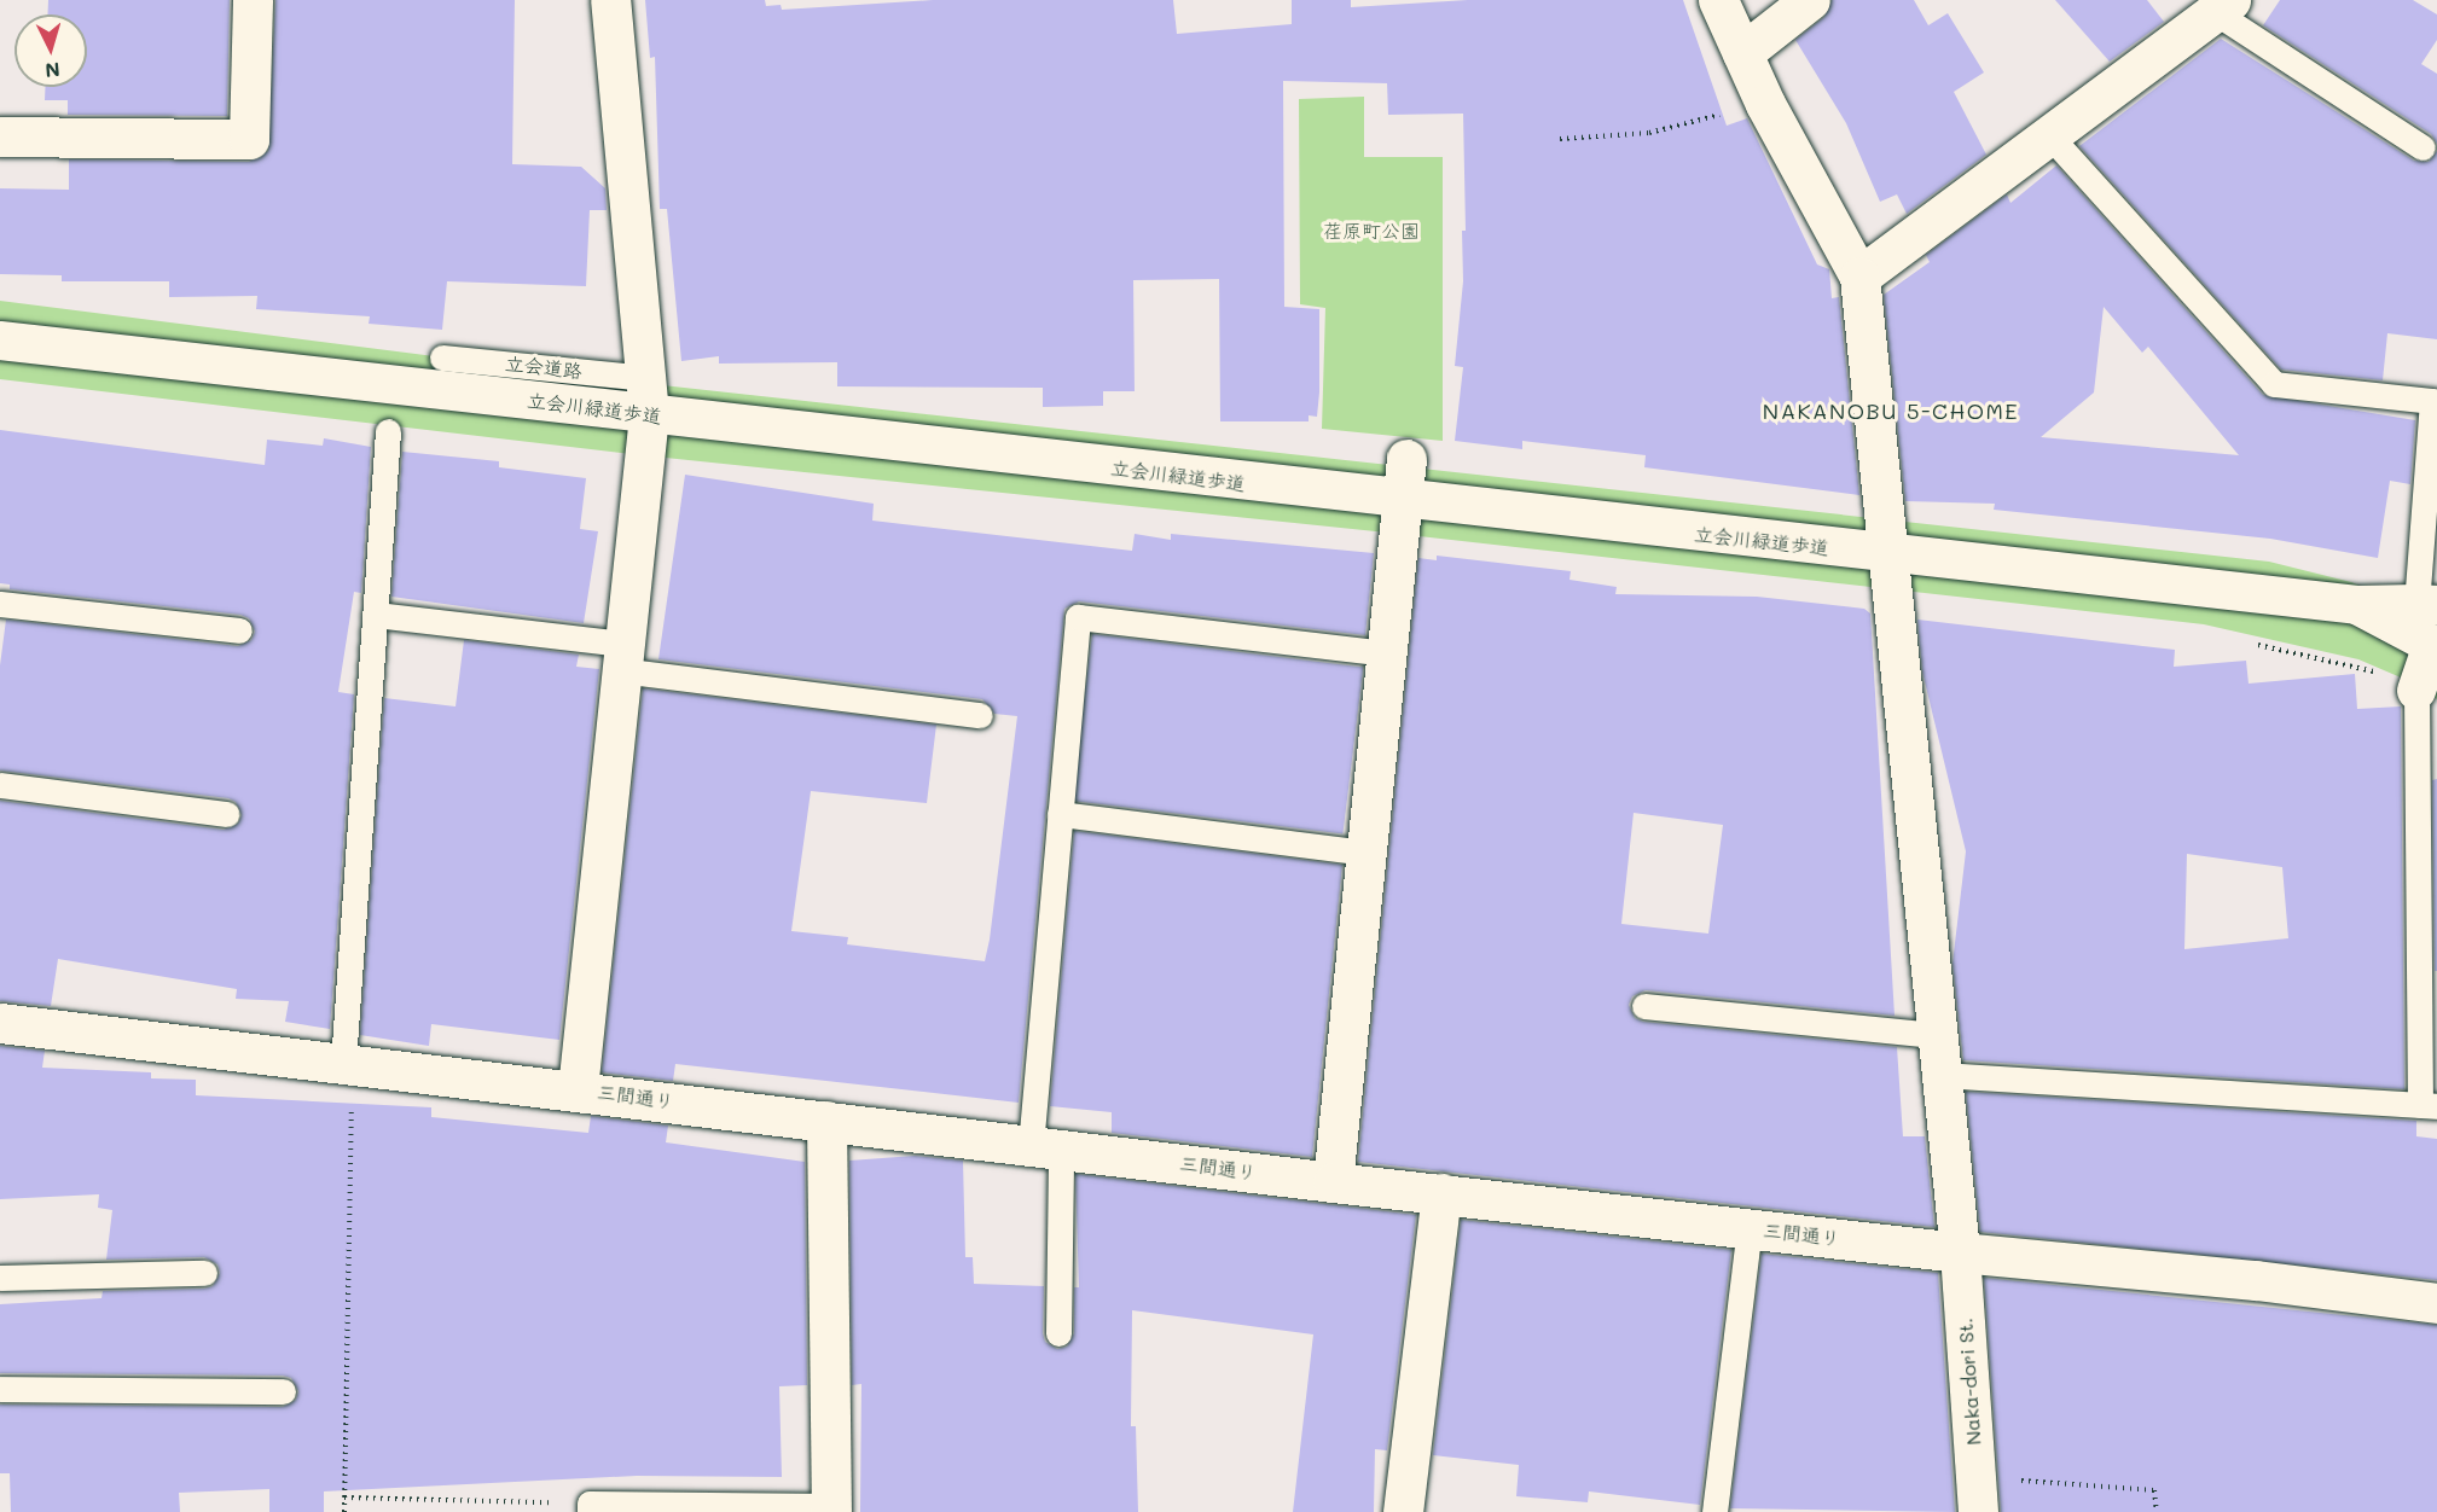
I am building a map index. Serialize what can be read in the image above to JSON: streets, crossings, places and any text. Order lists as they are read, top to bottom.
{
  "streets": {
    "street": ["立会川緑道歩道", "三間通り", "Naka-dori St."],
    "lane": ["立会道路"]
  },
  "crossings": [
    ["立会道路", "立会川緑道歩道"],
    ["立会川緑道歩道", "Naka-dori St."],
    ["三間通り", "Naka-dori St."]
  ],
  "districts": ["NAKANOBU 5-CHOME"],
  "parks": ["荏原町公園"],
  "north": "bottom"
}
